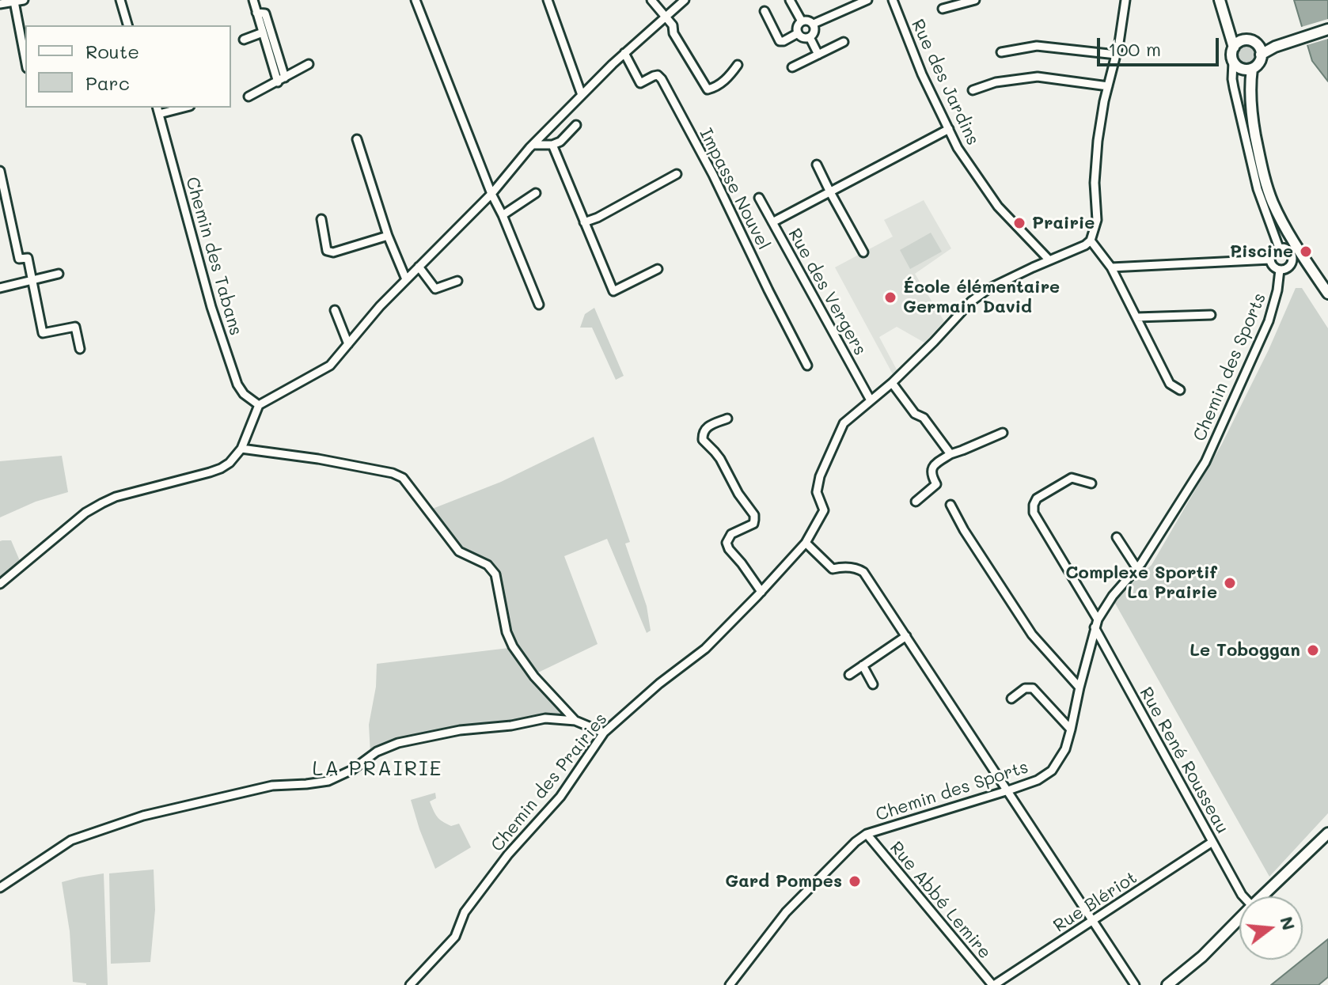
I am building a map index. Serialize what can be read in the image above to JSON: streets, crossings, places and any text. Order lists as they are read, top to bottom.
{
  "streets": {
    "street": [
      "Rue des Jardins",
      "Impasse Nouvel",
      "Chemin des Tabans",
      "Rue des Vergers",
      "Chemin des Sports",
      "Rue René Rousseau",
      "Chemin des Prairies",
      "Rue Abbé Lemire",
      "Rue Blériot"
    ]
  },
  "crossings": [
    ["Rue des Jardins", "Chemin des Prairies"],
    ["Rue des Vergers", "Chemin des Prairies"],
    ["Chemin des Sports", "Rue René Rousseau"],
    ["Chemin des Sports", "Rue Abbé Lemire"],
    ["Rue René Rousseau", "Rue Blériot"],
    ["Rue Abbé Lemire", "Rue Blériot"]
  ],
  "districts": ["LA PRAIRIE"],
  "places": [
    "Prairie",
    "Piscine",
    "École élémentaire Germain David",
    "Complexe Sportif La Prairie",
    "Le Toboggan",
    "Gard Pompes"
  ],
  "legend": ["Route", "Parc"],
  "scale_bar": "100 m",
  "north": "right"
}
